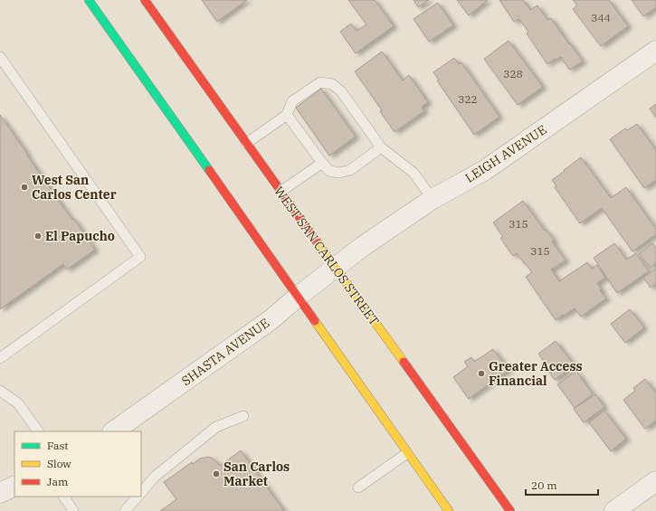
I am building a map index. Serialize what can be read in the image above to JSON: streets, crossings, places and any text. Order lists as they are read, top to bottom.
{
  "streets": {
    "main road": ["WEST SAN CARLOS STREET"],
    "street": ["LEIGH AVENUE", "SHASTA AVENUE"]
  },
  "crossings": [
    ["LEIGH AVENUE", "WEST SAN CARLOS STREET"],
    ["LEIGH AVENUE", "SHASTA AVENUE"],
    ["WEST SAN CARLOS STREET", "SHASTA AVENUE"]
  ],
  "places": [
    "West San Carlos Center",
    "El Papucho",
    "Greater Access Financial",
    "San Carlos Market"
  ],
  "house_numbers": [
    "344",
    "328",
    "322",
    "315",
    "315"
  ],
  "legend": ["Fast", "Slow", "Jam"],
  "scale_bar": "20 m"
}
